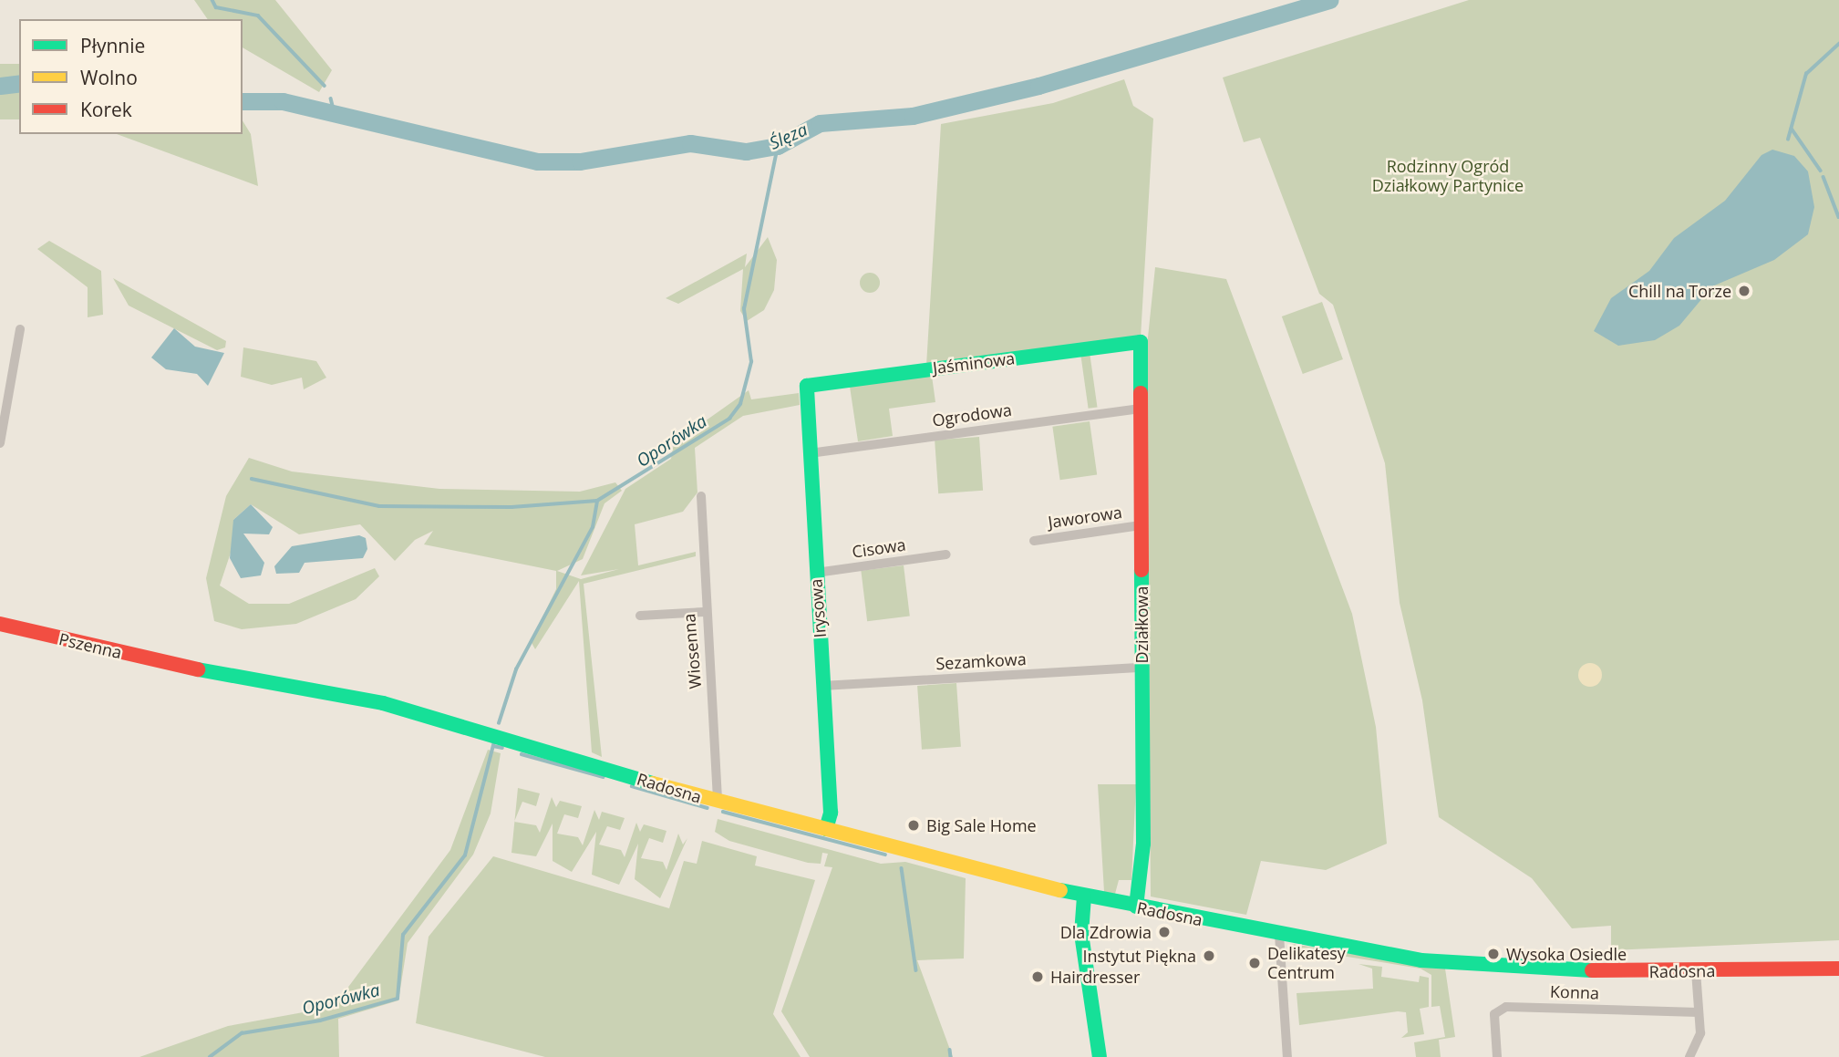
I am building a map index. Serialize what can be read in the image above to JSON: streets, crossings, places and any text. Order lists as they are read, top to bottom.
{
  "streets": {
    "street": [
      "Jaśminowa",
      "Ogrodowa",
      "Jaworowa",
      "Cisowa",
      "Irysowa",
      "Działkowa",
      "Pszenna",
      "Wiosenna",
      "Sezamkowa",
      "Radosna",
      "Konna"
    ]
  },
  "crossings": [
    ["Jaśminowa", "Irysowa"],
    ["Jaśminowa", "Działkowa"],
    ["Ogrodowa", "Irysowa"],
    ["Ogrodowa", "Działkowa"],
    ["Jaworowa", "Działkowa"],
    ["Cisowa", "Irysowa"],
    ["Irysowa", "Sezamkowa"],
    ["Irysowa", "Radosna"],
    ["Działkowa", "Sezamkowa"],
    ["Działkowa", "Radosna"],
    ["Pszenna", "Radosna"],
    ["Wiosenna", "Radosna"]
  ],
  "water": ["Ślęza", "Oporówka"],
  "parks": ["Rodzinny Ogród Działkowy Partynice"],
  "places": [
    "Chill na Torze",
    "Big Sale Home",
    "Dla Zdrowia",
    "Wysoka Osiedle",
    "Instytut Piękna",
    "Delikatesy Centrum",
    "Hairdresser"
  ],
  "legend": ["Płynnie", "Wolno", "Korek"]
}
